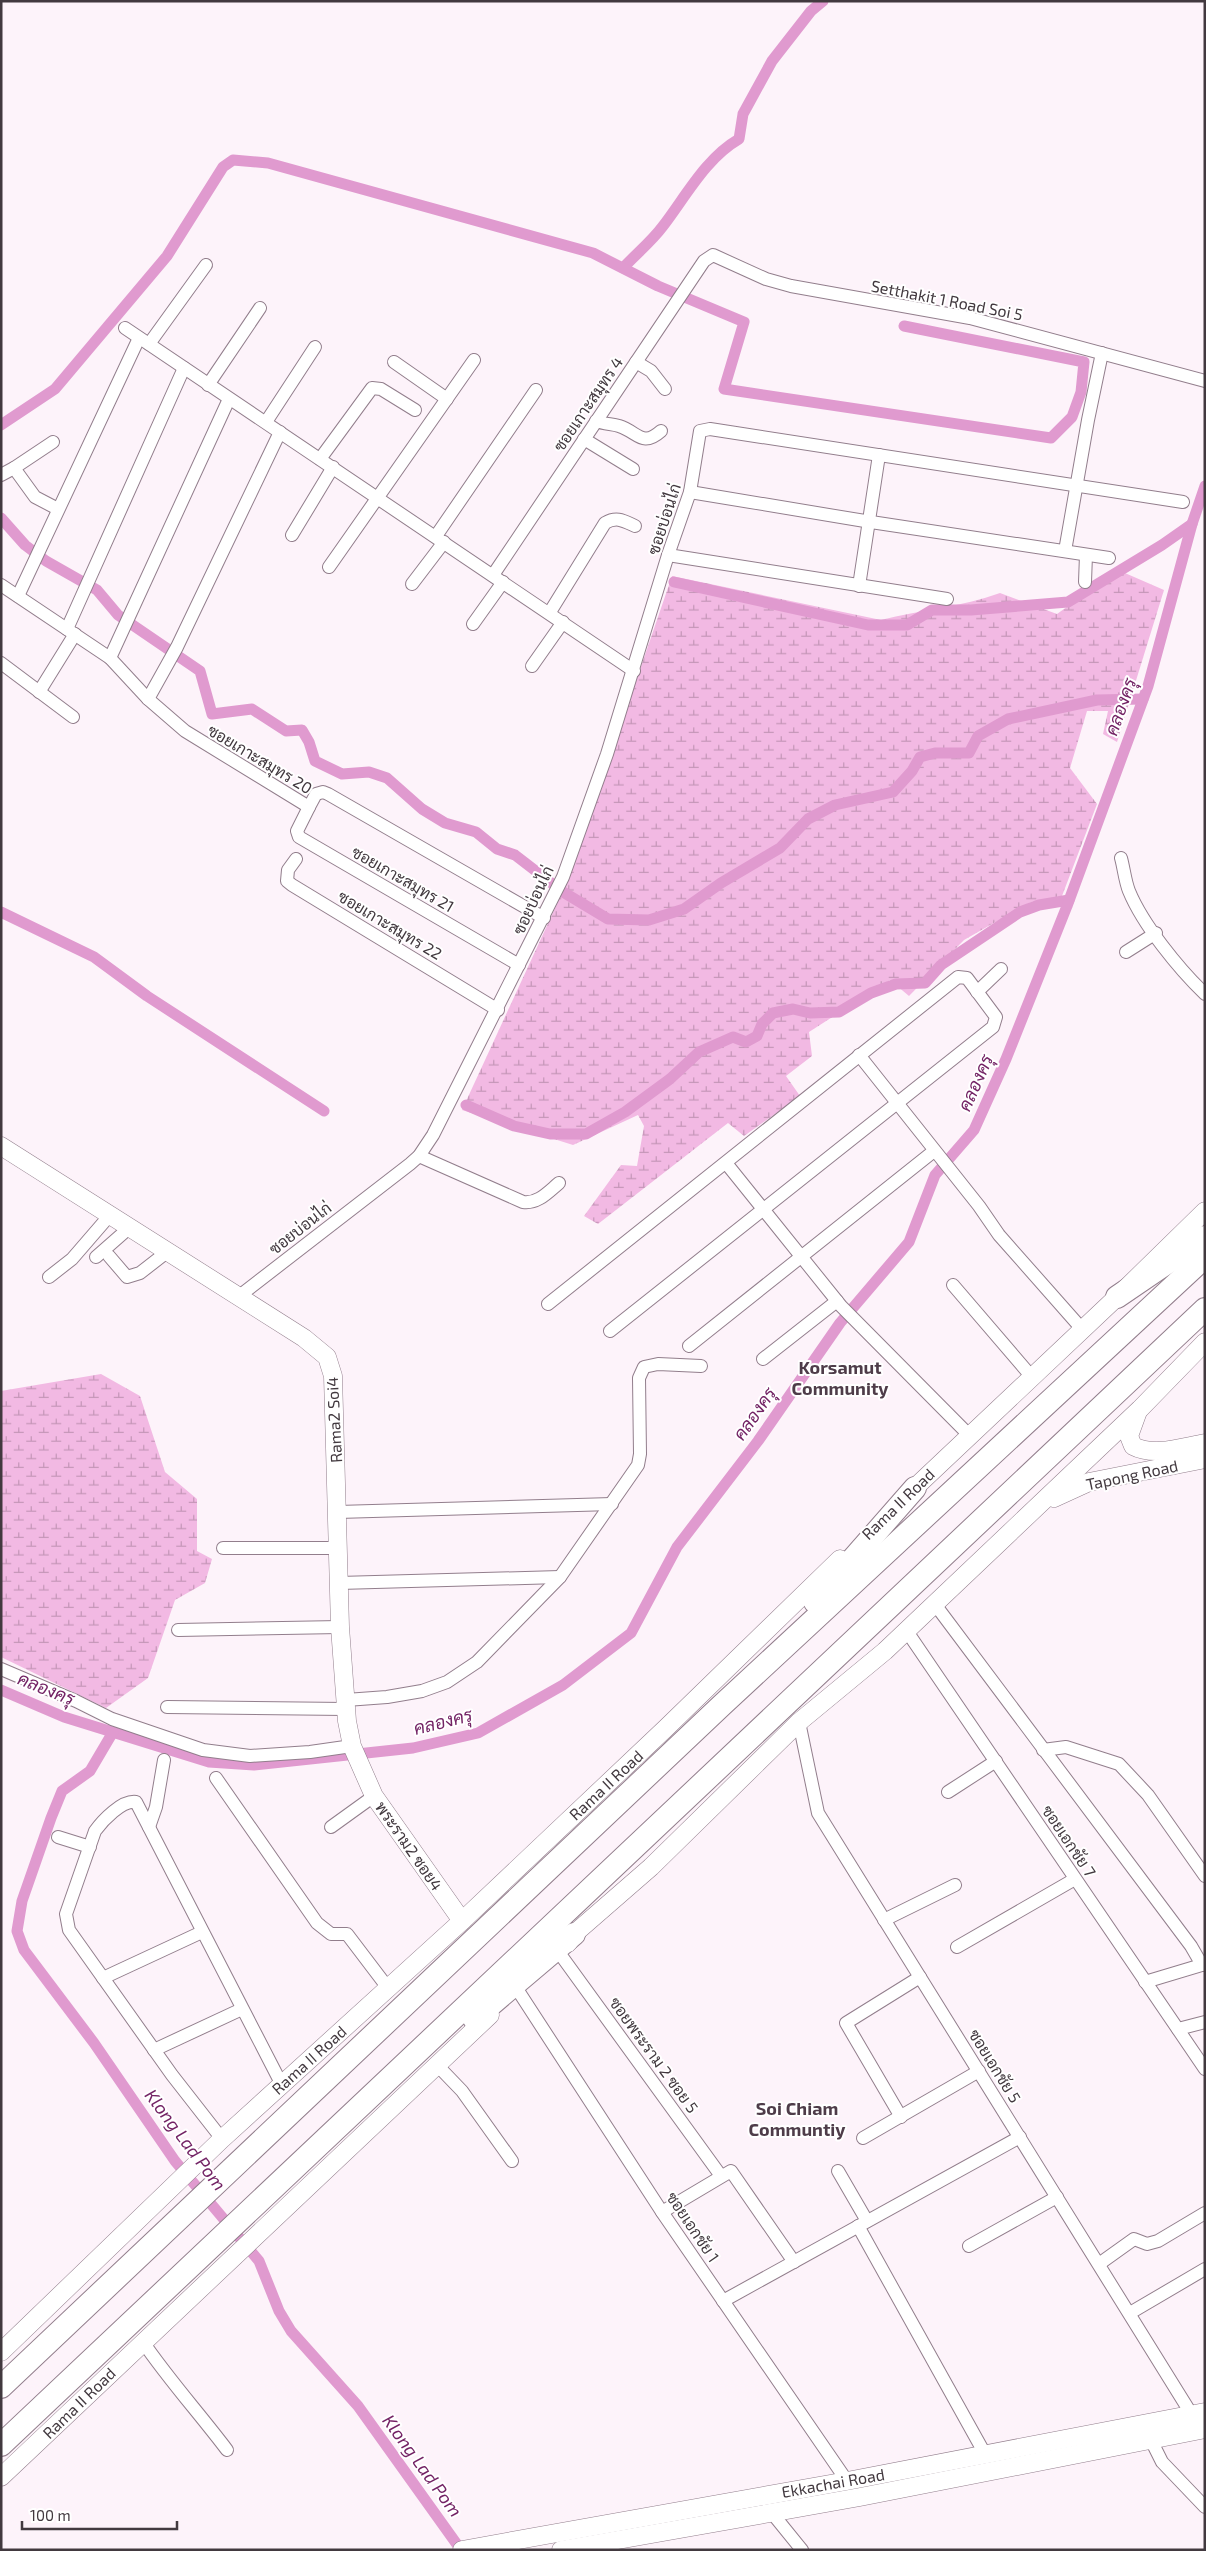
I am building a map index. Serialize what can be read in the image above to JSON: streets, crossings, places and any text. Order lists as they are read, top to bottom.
{
  "streets": {
    "highway": ["Rama II Road"],
    "main road": [
      "Rama2 Soi4",
      "Tapong Road",
      "พระราม2 ซอย4",
      "Ekkachai Road"
    ],
    "street": [
      "Setthakit 1 Road Soi 5",
      "ซอยเกาะสมุทร 4",
      "ซอยบ่อนไก่",
      "ซอยเกาะสมุทร 20",
      "ซอยเกาะสมุทร 21",
      "ซอยเกาะสมุทร 22",
      "ซอยเอกชัย 7",
      "ซอยพระราม 2 ซอย 5",
      "ซอยเอกชัย 5",
      "ซอยเอกชัย 1"
    ]
  },
  "crossings": [
    ["Setthakit 1 Road Soi 5", "ซอยเกาะสมุทร 4"],
    ["ซอยบ่อนไก่", "ซอยเกาะสมุทร 20"],
    ["ซอยบ่อนไก่", "ซอยเกาะสมุทร 21"],
    ["ซอยบ่อนไก่", "ซอยเกาะสมุทร 22"],
    ["ซอยบ่อนไก่", "Rama2 Soi4"],
    ["ซอยเกาะสมุทร 20", "ซอยเกาะสมุทร 21"],
    ["Rama2 Soi4", "พระราม2 ซอย4"],
    ["Tapong Road", "Rama II Road"],
    ["Rama II Road", "ซอยเอกชัย 7"],
    ["Rama II Road", "พระราม2 ซอย4"],
    ["Rama II Road", "ซอยพระราม 2 ซอย 5"],
    ["Rama II Road", "ซอยเอกชัย 5"],
    ["Rama II Road", "ซอยเอกชัย 1"],
    ["ซอยเอกชัย 5", "Ekkachai Road"],
    ["ซอยเอกชัย 1", "Ekkachai Road"]
  ],
  "districts": ["Korsamut Community", "Soi Chiam Communtiy"],
  "water": ["คลองครุ", "Klong Lad Pom"],
  "scale_bar": "100 m"
}
